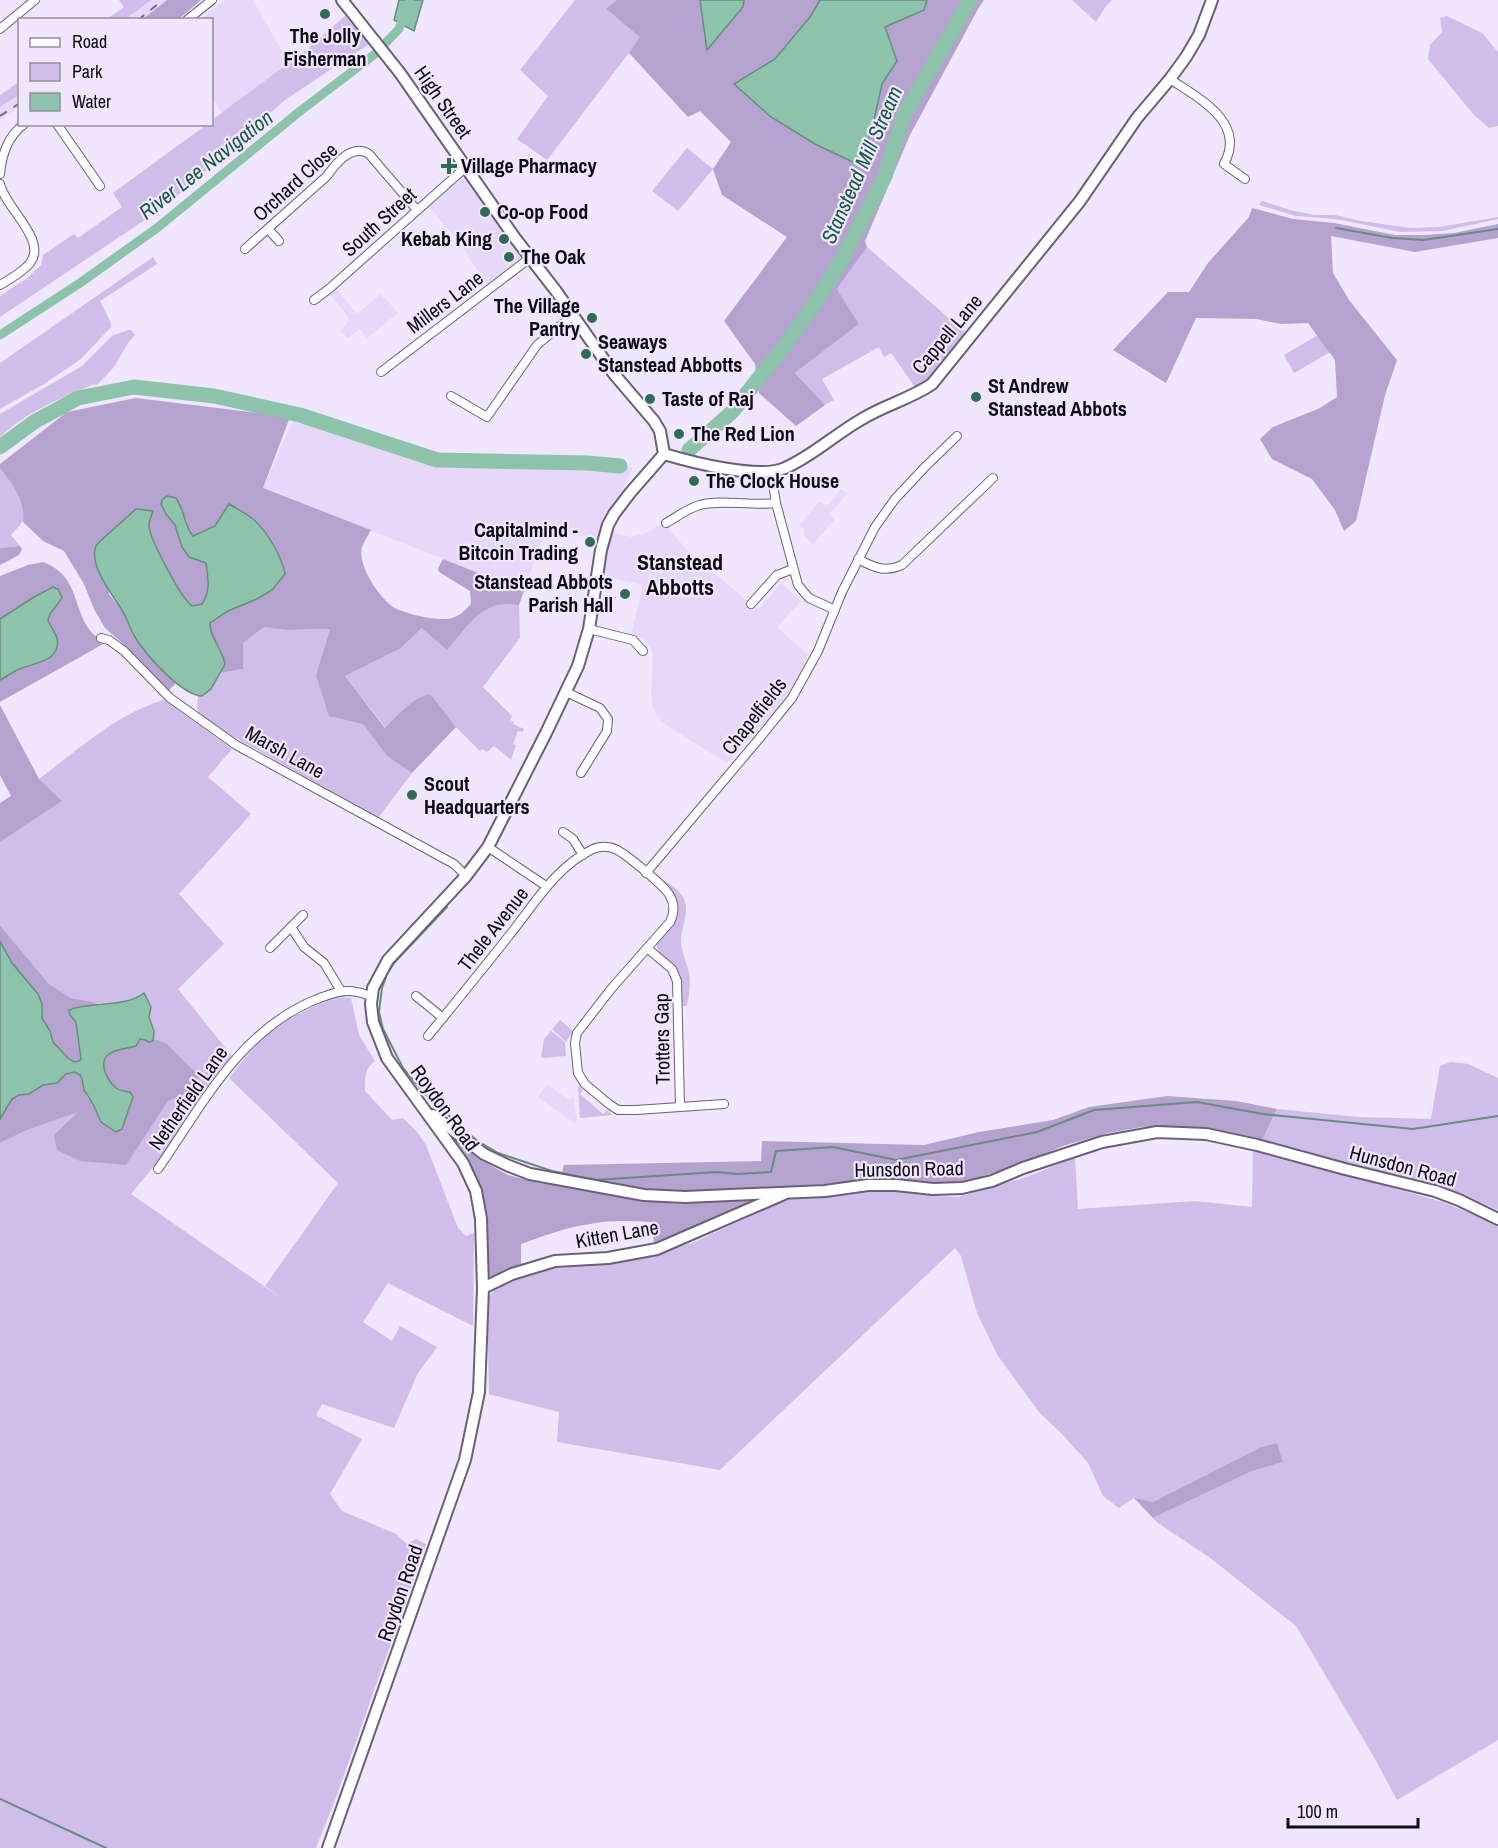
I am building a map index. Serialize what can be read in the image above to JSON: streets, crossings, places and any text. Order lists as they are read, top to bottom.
{
  "streets": {
    "main road": [
      "High Street",
      "Cappell Lane",
      "Roydon Road",
      "Hunsdon Road",
      "Kitten Lane"
    ],
    "street": [
      "Orchard Close",
      "South Street",
      "Millers Lane",
      "Chapelfields",
      "Marsh Lane",
      "Thele Avenue",
      "Trotters Gap",
      "Netherfield Lane"
    ]
  },
  "crossings": [
    ["High Street", "South Street"],
    ["High Street", "Millers Lane"],
    ["High Street", "Cappell Lane"],
    ["Orchard Close", "South Street"],
    ["Netherfield Lane", "Roydon Road"],
    ["Roydon Road", "Hunsdon Road"],
    ["Roydon Road", "Kitten Lane"],
    ["Hunsdon Road", "Kitten Lane"]
  ],
  "districts": ["Stanstead Abbotts"],
  "water": ["River Lee Navigation", "Stanstead Mill Stream"],
  "places": {
    "other": [
      "The Jolly Fisherman",
      "Co-op Food",
      "Kebab King",
      "The Oak",
      "The Village Pantry",
      "Seaways Stanstead Abbotts",
      "St Andrew Stanstead Abbots",
      "Taste of Raj",
      "The Red Lion",
      "The Clock House",
      "Capitalmind - Bitcoin Trading",
      "Stanstead Abbots Parish Hall",
      "Scout Headquarters"
    ],
    "health": ["Village Pharmacy"]
  },
  "legend": ["Road", "Park", "Water"],
  "scale_bar": "100 m"
}
